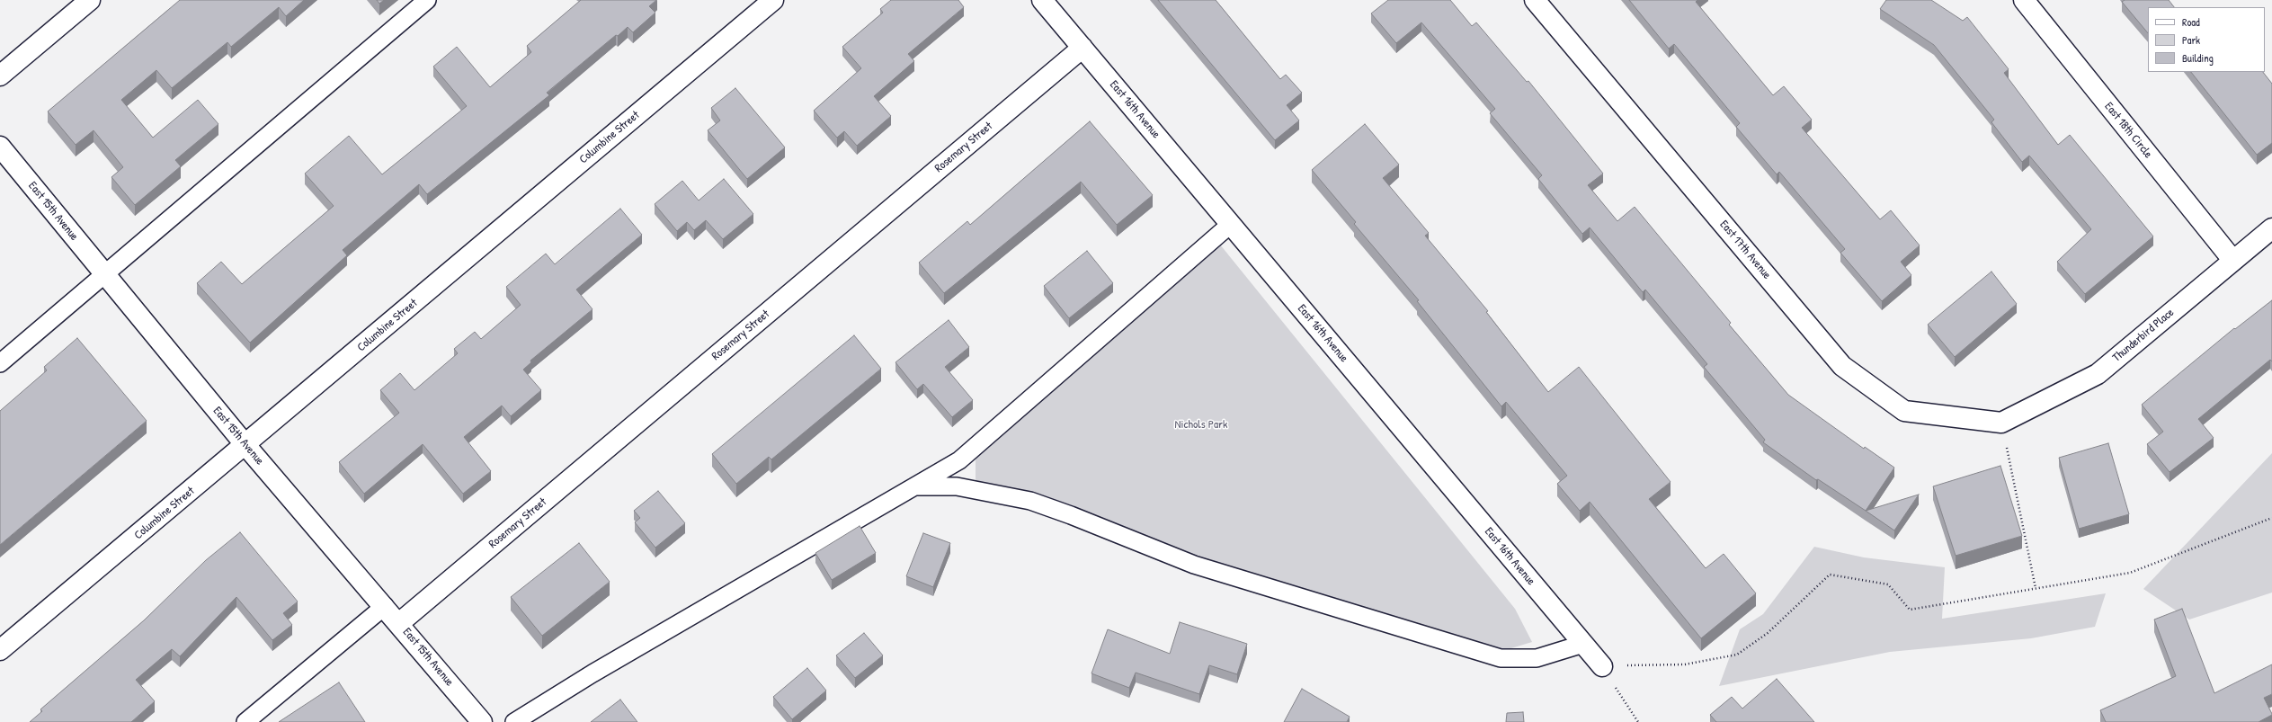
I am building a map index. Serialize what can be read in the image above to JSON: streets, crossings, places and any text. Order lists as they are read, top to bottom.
{
  "streets": {
    "street": [
      "East 16th Avenue",
      "East 18th Circle",
      "Columbine Street",
      "Rosemary Street",
      "East 15th Avenue",
      "East 17th Avenue",
      "Thunderbird Place"
    ]
  },
  "crossings": [
    ["East 16th Avenue", "Rosemary Street"],
    ["East 18th Circle", "Thunderbird Place"],
    ["Columbine Street", "East 15th Avenue"],
    ["Rosemary Street", "East 15th Avenue"],
    ["East 17th Avenue", "Thunderbird Place"]
  ],
  "parks": ["Nichols Park"],
  "legend": ["Road", "Park", "Building"]
}
